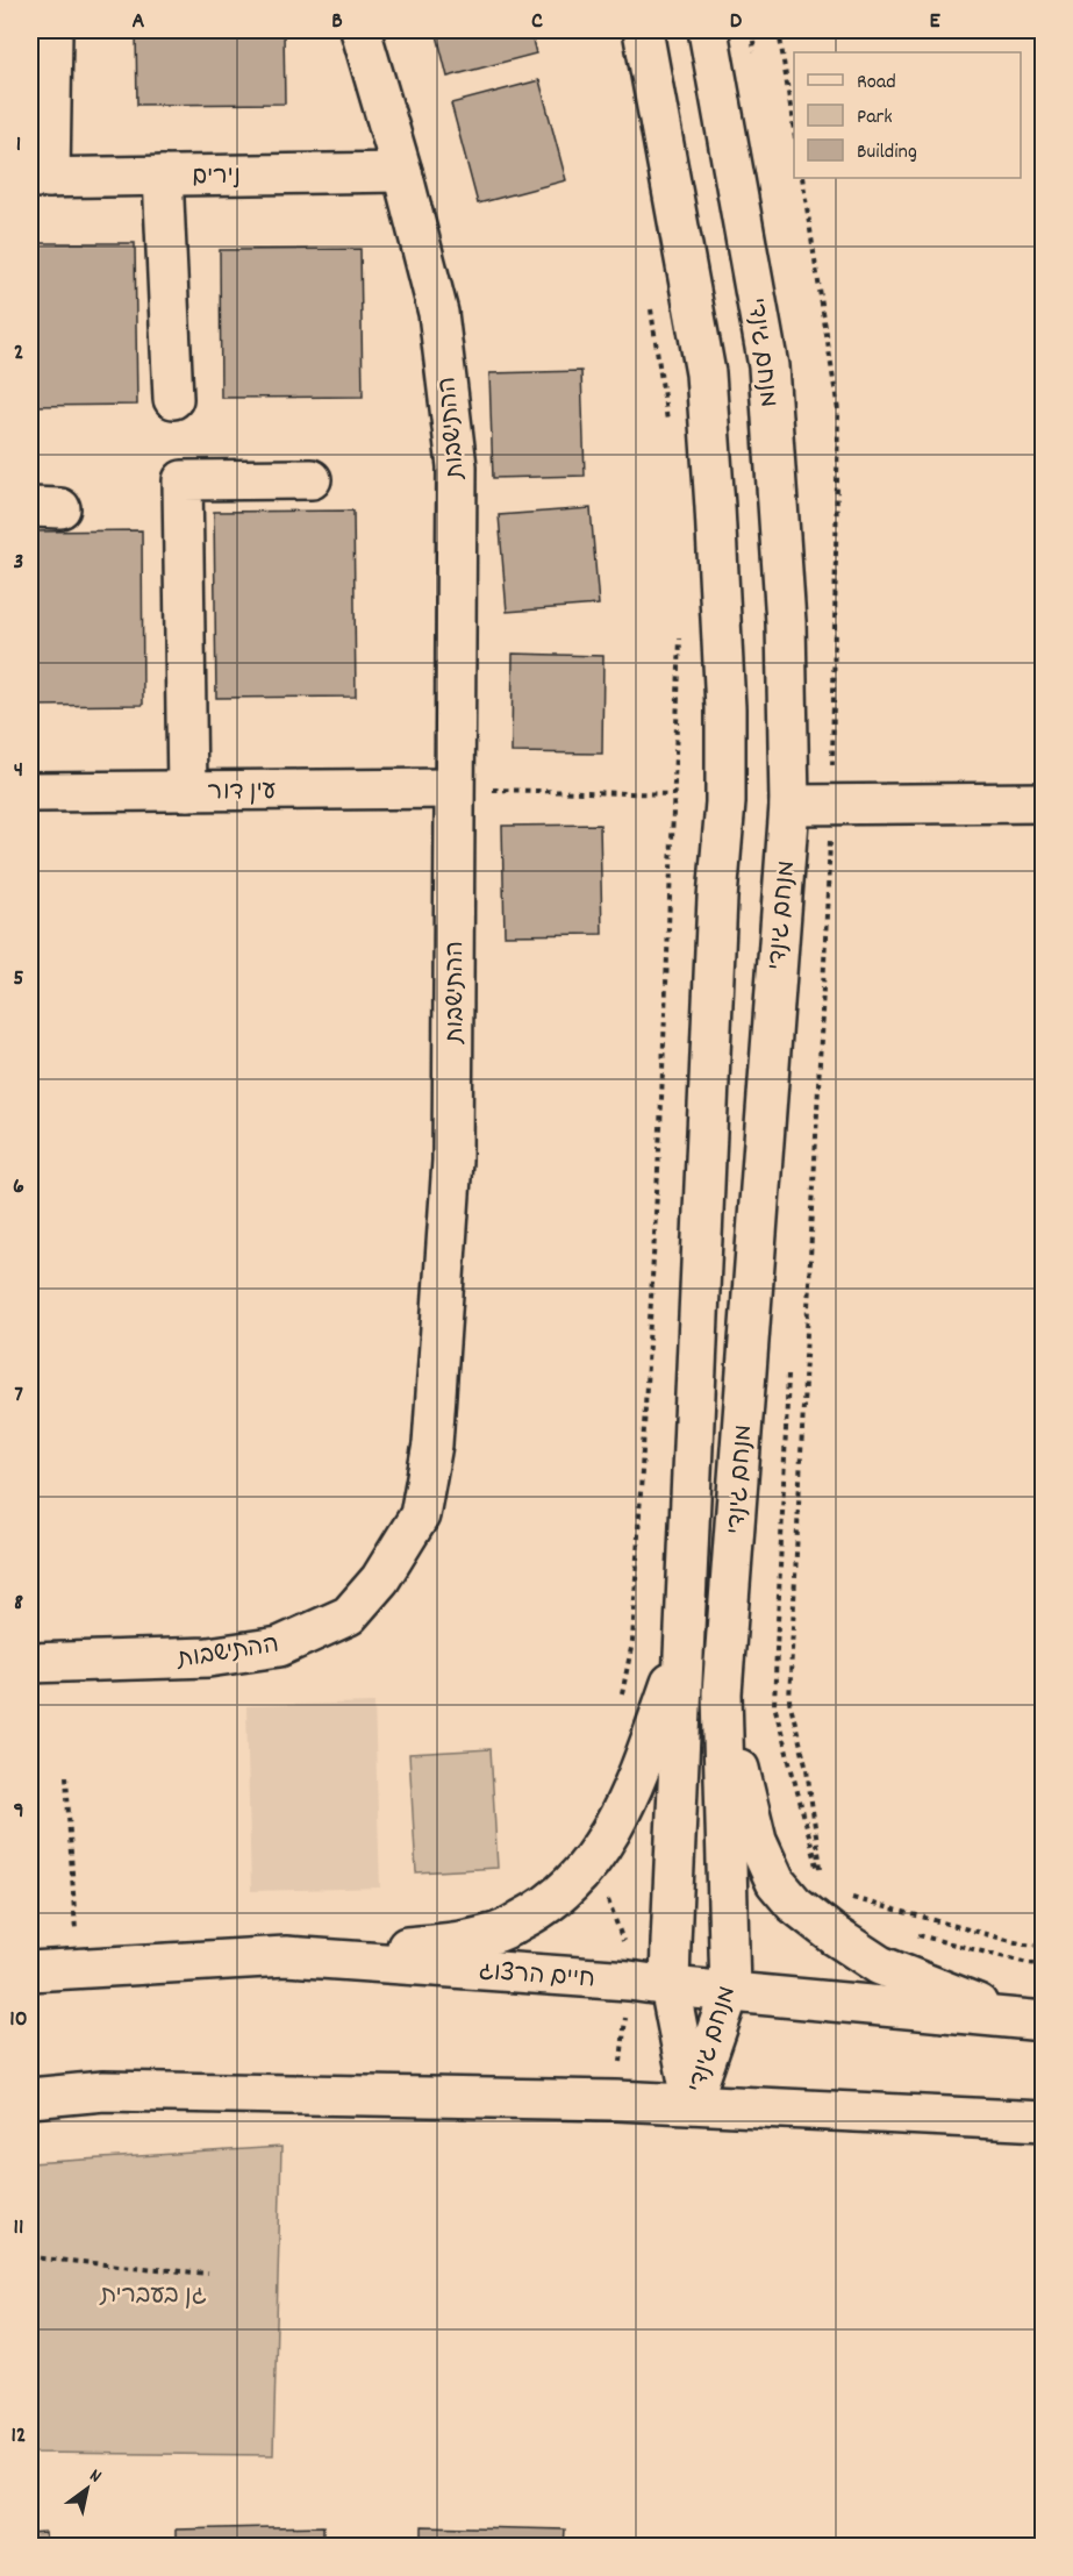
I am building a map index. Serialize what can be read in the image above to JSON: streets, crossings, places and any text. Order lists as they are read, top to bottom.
{
  "streets": {
    "main road": [
      "נירים",
      "מנחם גינדי",
      "ההתישבות",
      "עין דור",
      "חיים הרצוג"
    ]
  },
  "crossings": [
    ["נירים", "ההתישבות"],
    ["מנחם גינדי", "חיים הרצוג"],
    ["ההתישבות", "עין דור"]
  ],
  "parks": ["גן בעברית"],
  "legend": ["Road", "Park", "Building"],
  "north": "top right",
  "grid": {
    "columns": [
      "A",
      "B",
      "C",
      "D",
      "E"
    ],
    "rows": [
      "1",
      "2",
      "3",
      "4",
      "5",
      "6",
      "7",
      "8",
      "9",
      "10",
      "11",
      "12"
    ]
  }
}
